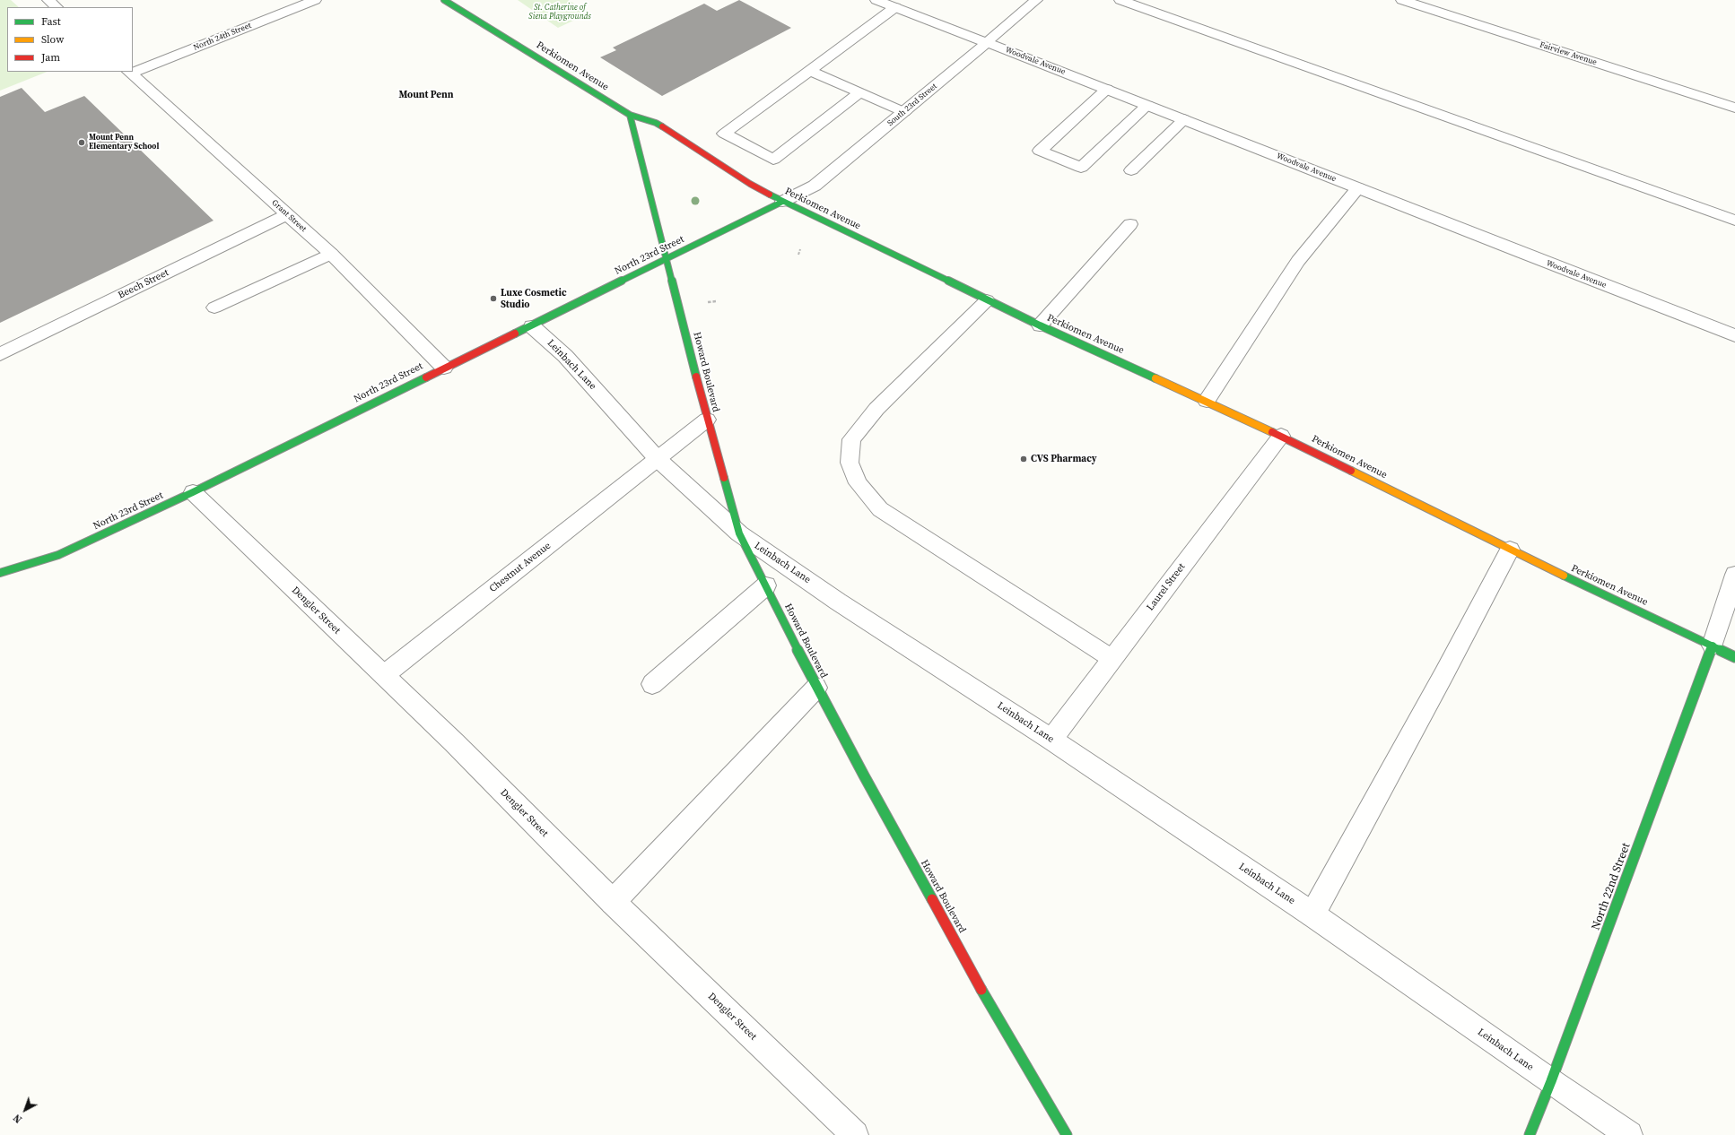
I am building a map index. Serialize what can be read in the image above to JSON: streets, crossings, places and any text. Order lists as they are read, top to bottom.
{
  "streets": {
    "main road": [
      "Perkiomen Avenue",
      "North 23rd Street",
      "Howard Boulevard",
      "North 22nd Street"
    ],
    "street": [
      "North 24th Street",
      "Fairview Avenue",
      "Woodvale Avenue",
      "South 23rd Street",
      "Grant Street",
      "Beech Street",
      "Leinbach Lane",
      "Chestnut Avenue",
      "Laurel Street",
      "Dengler Street"
    ]
  },
  "crossings": [
    ["Woodvale Avenue", "South 23rd Street"],
    ["Perkiomen Avenue", "South 23rd Street"],
    ["Perkiomen Avenue", "North 23rd Street"],
    ["Perkiomen Avenue", "Howard Boulevard"],
    ["Perkiomen Avenue", "Laurel Street"],
    ["Perkiomen Avenue", "North 22nd Street"],
    ["South 23rd Street", "North 23rd Street"],
    ["Grant Street", "North 23rd Street"],
    ["Grant Street", "Beech Street"],
    ["North 23rd Street", "Leinbach Lane"],
    ["North 23rd Street", "Howard Boulevard"],
    ["North 23rd Street", "Dengler Street"],
    ["Leinbach Lane", "Howard Boulevard"],
    ["Leinbach Lane", "Chestnut Avenue"],
    ["Leinbach Lane", "Laurel Street"],
    ["Leinbach Lane", "North 22nd Street"],
    ["Howard Boulevard", "Chestnut Avenue"],
    ["Chestnut Avenue", "Dengler Street"]
  ],
  "districts": ["Mount Penn"],
  "parks": ["St. Catherine of Siena Playgrounds"],
  "places": ["Mount Penn Elementary School", "Luxe Cosmetic Studio", "CVS Pharmacy"],
  "legend": ["Fast", "Slow", "Jam"],
  "north": "bottom left"
}
